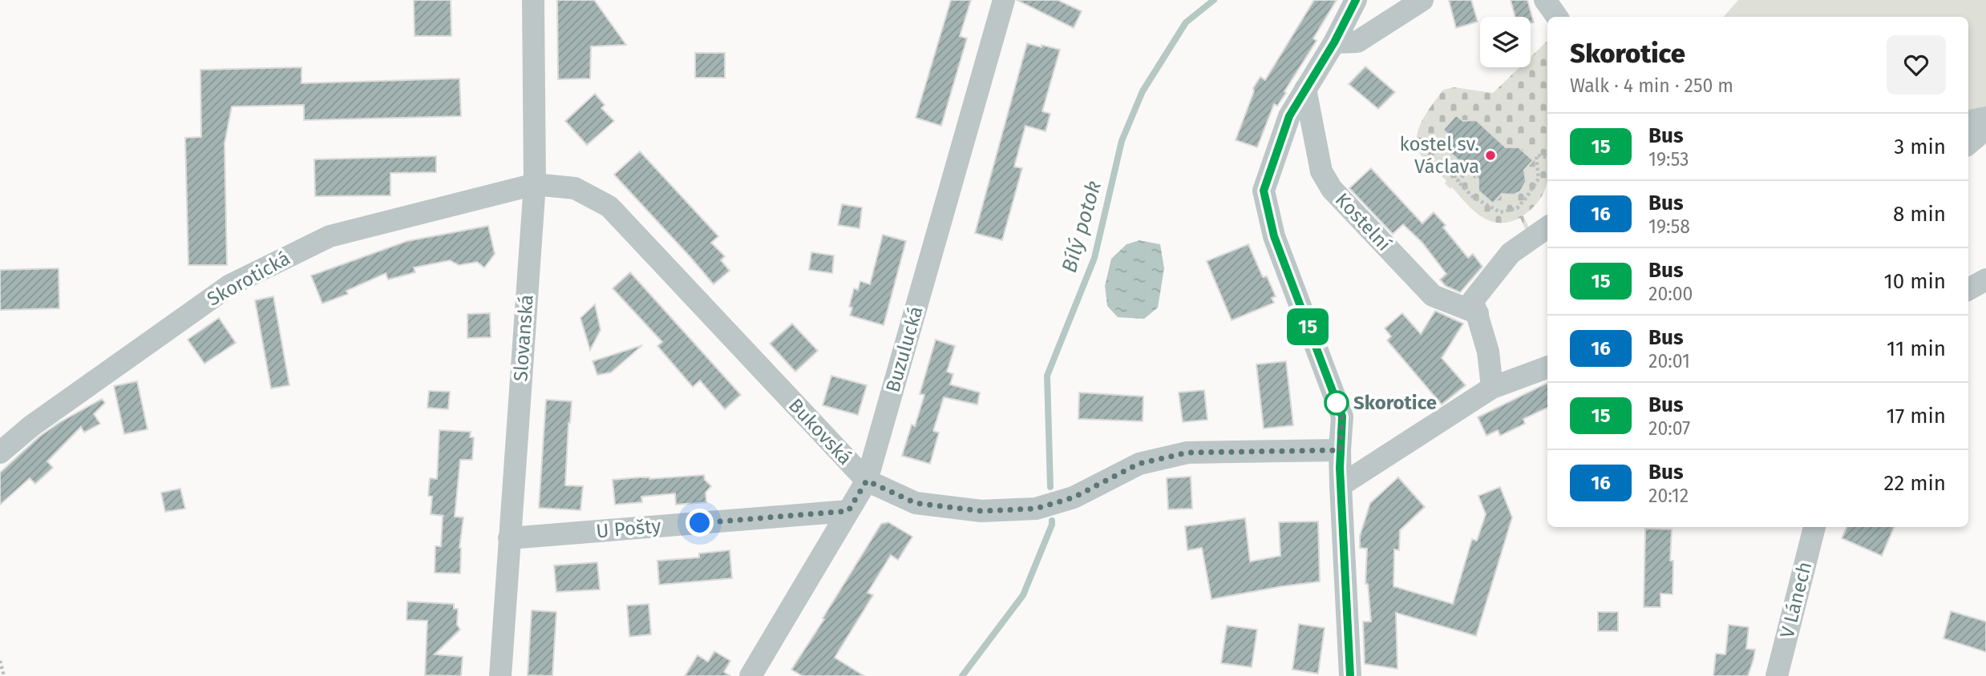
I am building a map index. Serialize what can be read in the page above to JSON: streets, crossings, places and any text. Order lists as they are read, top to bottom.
{
  "streets": {
    "street": [
      "Kostelní",
      "Skorotická",
      "Slovanská",
      "Buzulucká",
      "Bukovská",
      "U Pošty",
      "V Lánech"
    ]
  },
  "crossings": [
    ["Skorotická", "Slovanská"],
    ["Skorotická", "Bukovská"],
    ["Slovanská", "Bukovská"],
    ["Slovanská", "U Pošty"],
    ["Buzulucká", "Bukovská"],
    ["Buzulucká", "U Pošty"]
  ],
  "water": ["Bílý potok"],
  "places": ["kostel sv. Václava", "Skorotice"],
  "lines": ["bus line 15"],
  "page": {
    "on_map": "15",
    "heading": ["Skorotice", "Walk · 4 min · 250 m"],
    "list": [
      {
        "mark": "15",
        "name": "Bus",
        "note": "19:53",
        "value": "3 min"
      },
      {
        "mark": "16",
        "name": "Bus",
        "note": "19:58",
        "value": "8 min"
      },
      {
        "mark": "15",
        "name": "Bus",
        "note": "20:00",
        "value": "10 min"
      },
      {
        "mark": "16",
        "name": "Bus",
        "note": "20:01",
        "value": "11 min"
      },
      {
        "mark": "15",
        "name": "Bus",
        "note": "20:07",
        "value": "17 min"
      },
      {
        "mark": "16",
        "name": "Bus",
        "note": "20:12",
        "value": "22 min"
      }
    ]
  }
}
